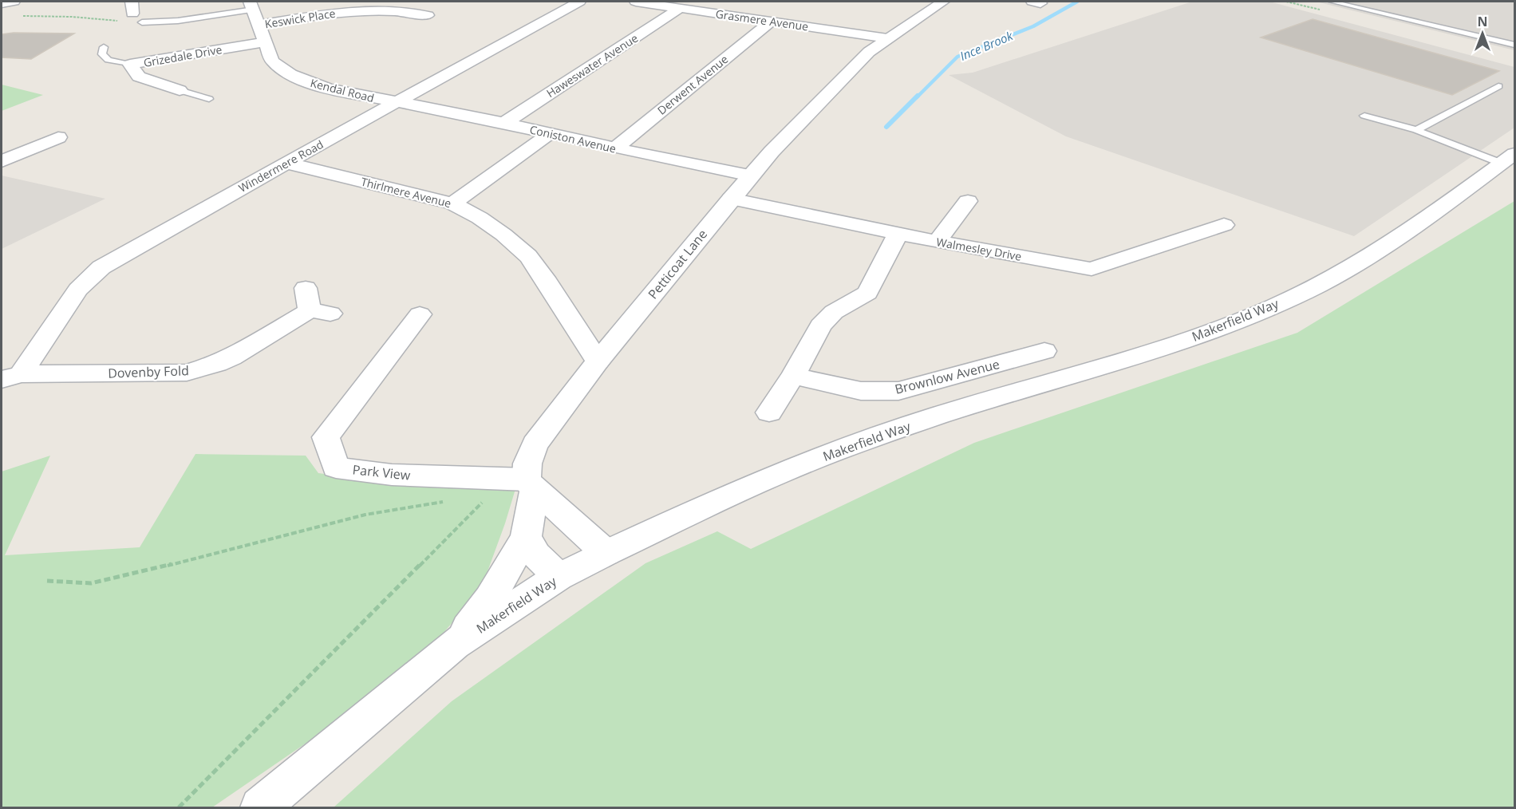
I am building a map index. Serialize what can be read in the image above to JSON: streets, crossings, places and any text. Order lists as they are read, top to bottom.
{
  "streets": {
    "street": [
      "Keswick Place",
      "Grasmere Avenue",
      "Grizedale Drive",
      "Haweswater Avenue",
      "Derwent Avenue",
      "Kendal Road",
      "Coniston Avenue",
      "Windermere Road",
      "Thirlmere Avenue",
      "Walmesley Drive",
      "Petticoat Lane",
      "Makerfield Way",
      "Dovenby Fold",
      "Brownlow Avenue",
      "Park View"
    ]
  },
  "crossings": [
    ["Keswick Place", "Kendal Road"],
    ["Grasmere Avenue", "Haweswater Avenue"],
    ["Grasmere Avenue", "Derwent Avenue"],
    ["Grasmere Avenue", "Petticoat Lane"],
    ["Grizedale Drive", "Kendal Road"],
    ["Haweswater Avenue", "Coniston Avenue"],
    ["Derwent Avenue", "Coniston Avenue"],
    ["Kendal Road", "Coniston Avenue"],
    ["Kendal Road", "Windermere Road"],
    ["Coniston Avenue", "Windermere Road"],
    ["Coniston Avenue", "Petticoat Lane"],
    ["Windermere Road", "Thirlmere Avenue"],
    ["Windermere Road", "Dovenby Fold"],
    ["Thirlmere Avenue", "Petticoat Lane"],
    ["Walmesley Drive", "Petticoat Lane"],
    ["Petticoat Lane", "Makerfield Way"],
    ["Petticoat Lane", "Park View"]
  ],
  "water": ["Ince Brook"],
  "north": "top"
}
